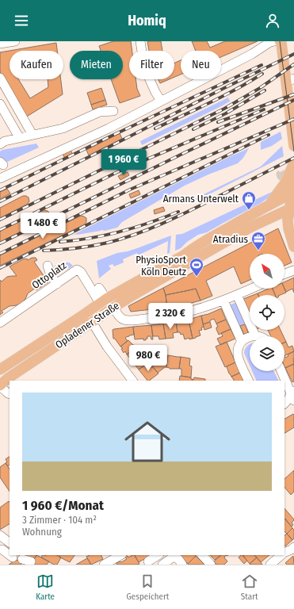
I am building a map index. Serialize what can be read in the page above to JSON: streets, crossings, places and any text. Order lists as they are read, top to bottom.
{
  "streets": {
    "main road": ["Opladener Straße"],
    "street": ["Ottoplatz"]
  },
  "crossings": [
    ["Ottoplatz", "Opladener Straße"]
  ],
  "places": {
    "shop": ["Armans Unterwelt"],
    "office": ["Atradius"],
    "sports": ["PhysioSport Köln Deutz"]
  },
  "north": "top left",
  "page": {
    "header": "Homiq",
    "chip": [
      "Kaufen",
      "Mieten",
      "Filter",
      "Neu"
    ],
    "price": [
      "1 960 €",
      "1 480 €",
      "2 320 €",
      "980 €"
    ],
    "list": [
      {
        "name": "1 960 €/Monat",
        "note": "3 Zimmer · 104 m² · Wohnung"
      }
    ],
    "tabs": ["Karte", "Gespeichert", "Start"]
  }
}
